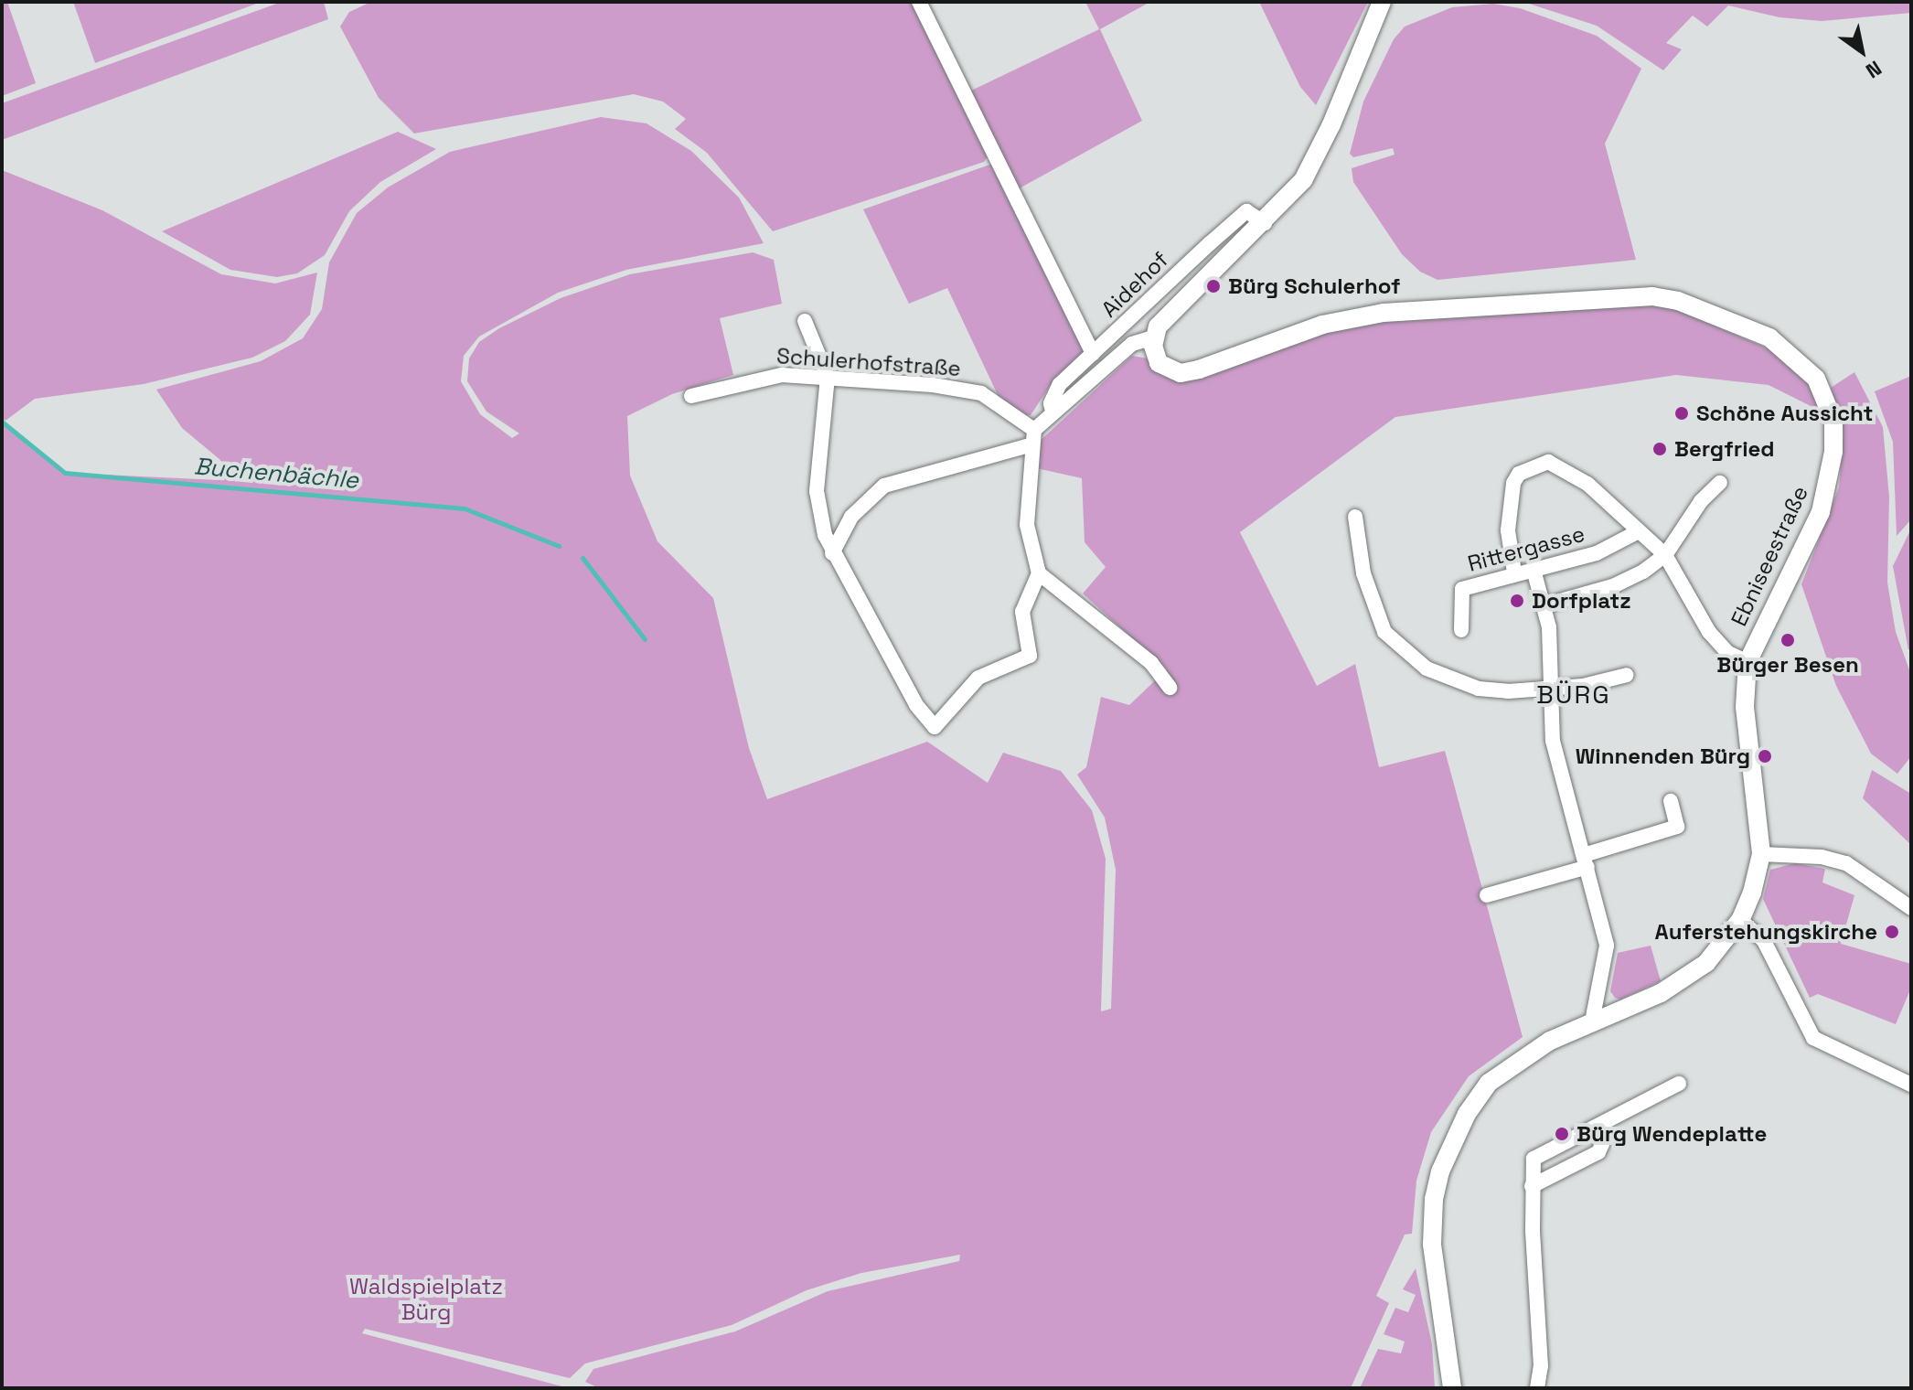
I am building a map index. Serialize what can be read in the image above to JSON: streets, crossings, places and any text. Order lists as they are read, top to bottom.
{
  "streets": {
    "street": [
      "Aidehof",
      "Schulerhofstraße",
      "Rittergasse",
      "Ebniseestraße"
    ]
  },
  "districts": ["BÜRG"],
  "water": ["Buchenbächle"],
  "parks": ["Waldspielplatz Bürg"],
  "places": [
    "Bürg Schulerhof",
    "Schöne Aussicht",
    "Bergfried",
    "Dorfplatz",
    "Bürger Besen",
    "Winnenden Bürg",
    "Auferstehungskirche",
    "Bürg Wendeplatte"
  ],
  "north": "bottom right"
}
